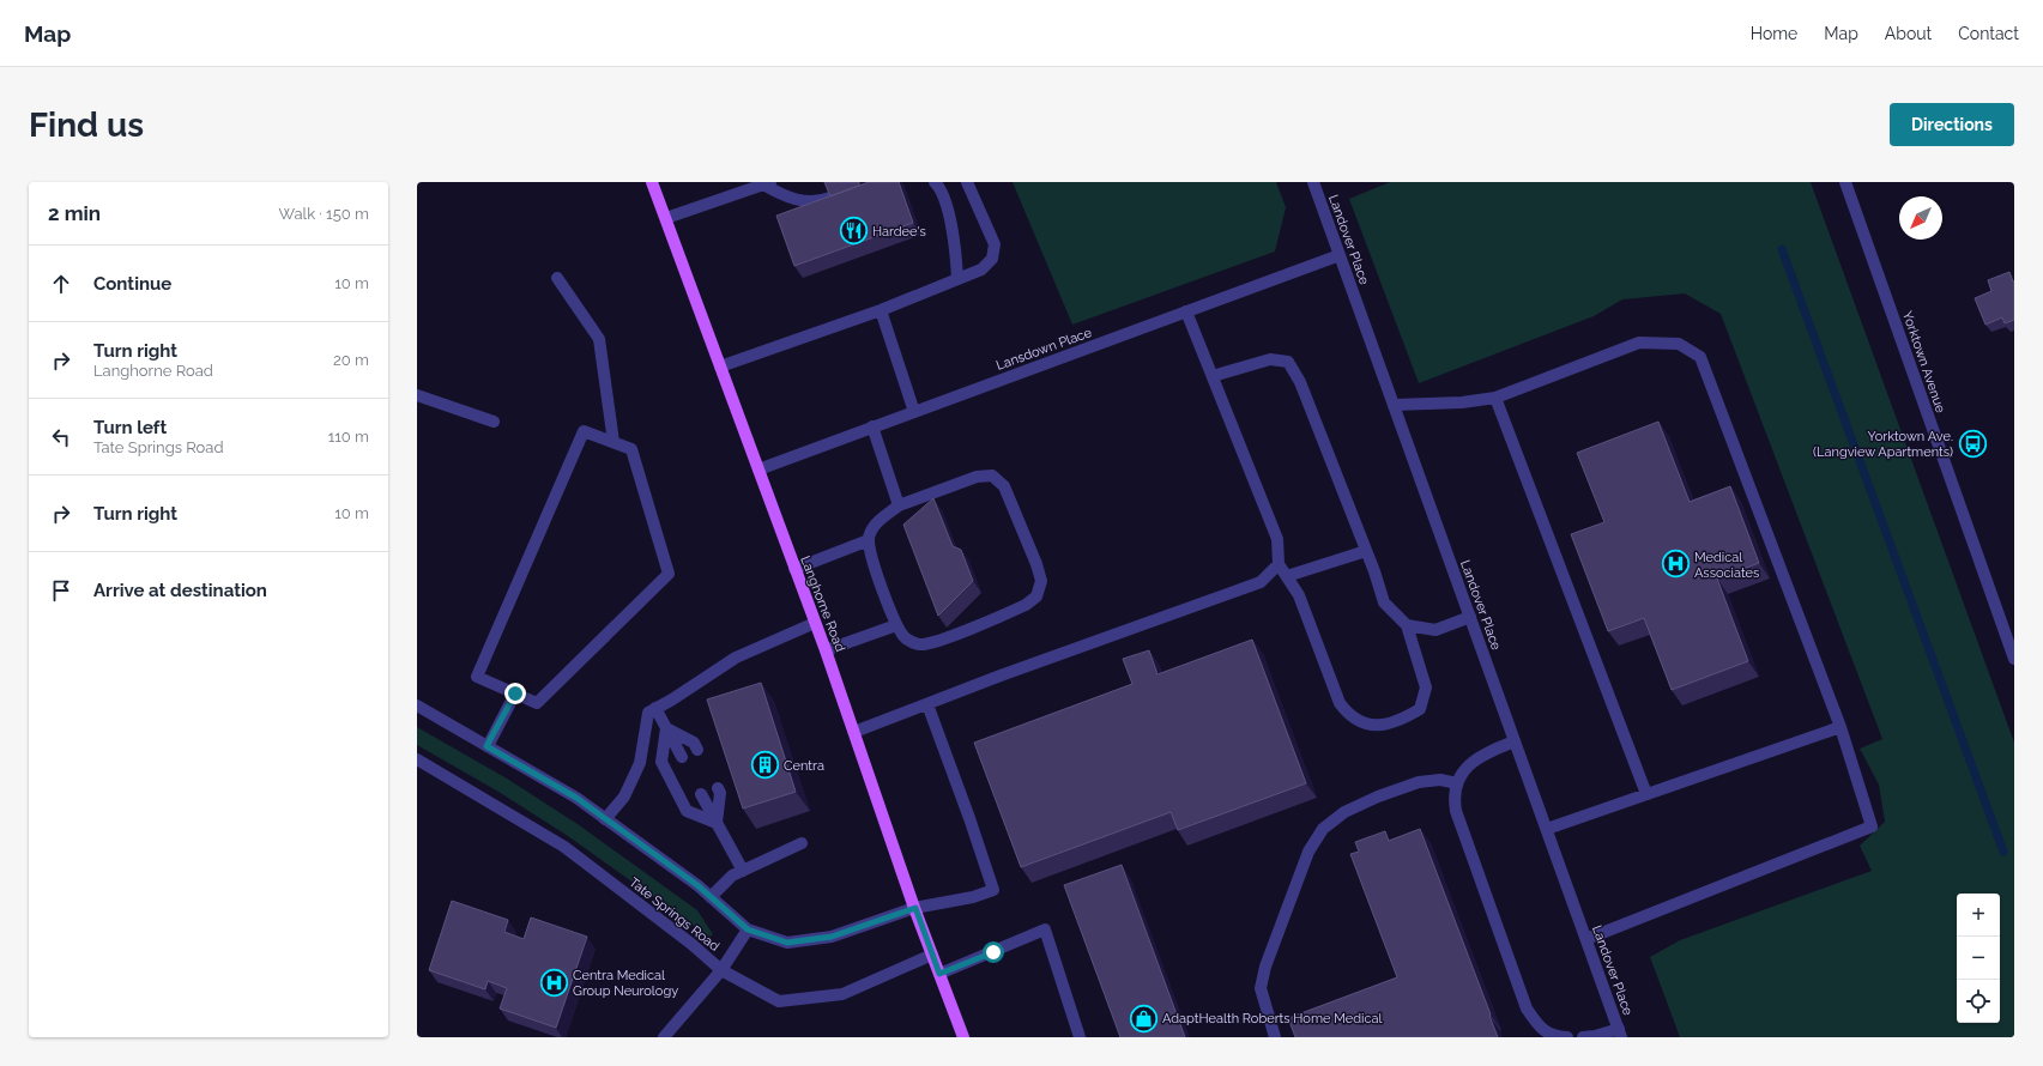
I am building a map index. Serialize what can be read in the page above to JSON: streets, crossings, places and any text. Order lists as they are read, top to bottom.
{
  "streets": {
    "main road": ["Langhorne Road"],
    "street": [
      "Landover Place",
      "Lansdown Place",
      "Yorktown Avenue",
      "Tate Springs Road"
    ]
  },
  "crossings": [
    ["Landover Place", "Lansdown Place"],
    ["Lansdown Place", "Langhorne Road"],
    ["Langhorne Road", "Tate Springs Road"]
  ],
  "places": {
    "restaurant": ["Hardee's"],
    "bus stop": ["Yorktown Ave. (Langview Apartments)"],
    "hospital": ["Medical Associates", "Centra Medical Group Neurology"],
    "building": ["Centra"],
    "shop": ["AdaptHealth Roberts Home Medical"]
  },
  "north": "bottom left",
  "page": {
    "header": "Map",
    "nav": [
      "Home",
      "Map",
      "About",
      "Contact"
    ],
    "buttons": "Directions",
    "title": "Find us",
    "heading": ["2 min", "Walk · 150 m"],
    "list": [
      ["Continue", "10 m"],
      ["Turn right", "Langhorne Road", "20 m"],
      ["Turn left", "Tate Springs Road", "110 m"],
      ["Turn right", "10 m"],
      "Arrive at destination"
    ],
    "map_buttons": ["+", "−"]
  }
}
